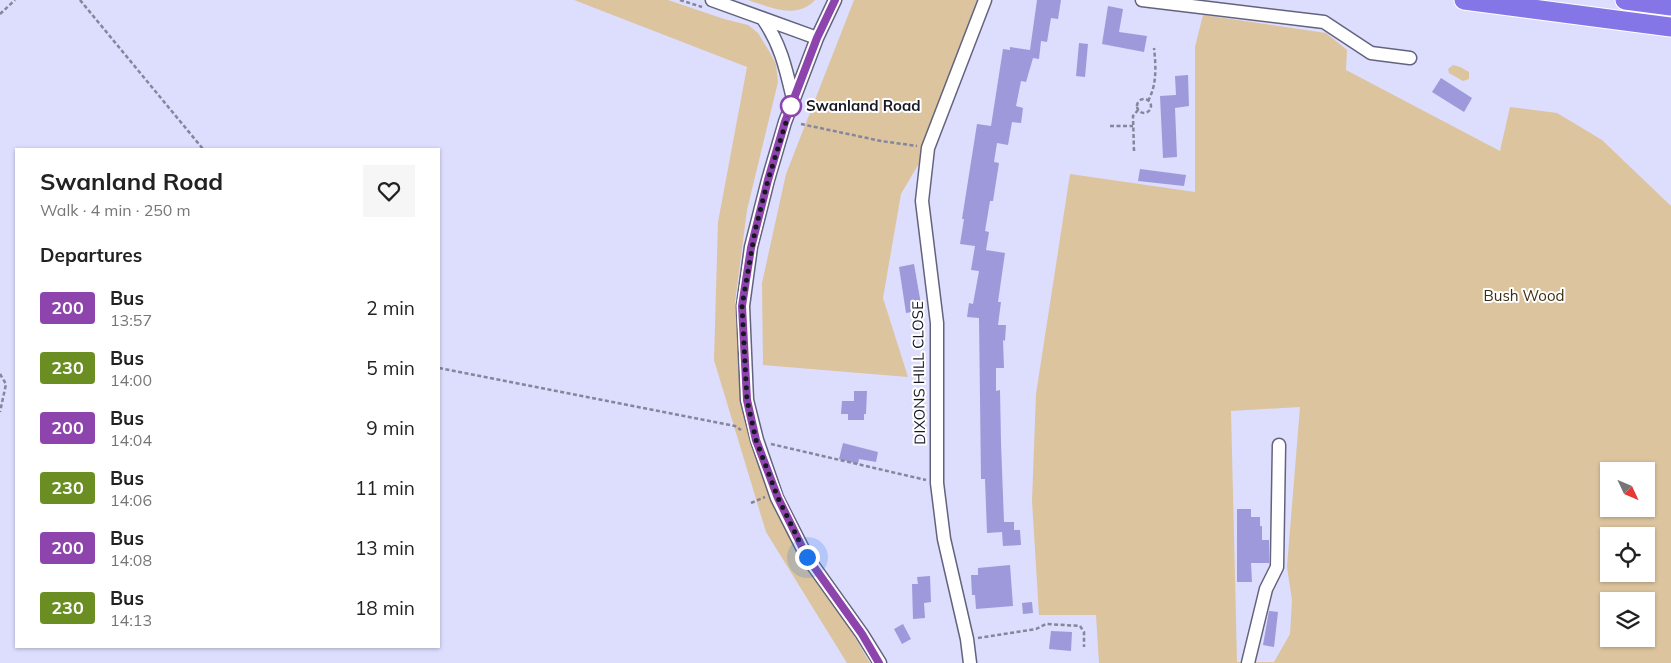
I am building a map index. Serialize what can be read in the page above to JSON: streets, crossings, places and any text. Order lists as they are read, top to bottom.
{
  "streets": {
    "street": ["DIXONS HILL CLOSE"]
  },
  "parks": ["Bush Wood"],
  "places": ["Swanland Road"],
  "lines": ["bus line 200"],
  "north": "bottom right",
  "page": {
    "heading": [
      ["Swanland Road", "Walk · 4 min · 250 m"],
      "Departures"
    ],
    "list": [
      {
        "mark": "200",
        "name": "Bus",
        "note": "13:57",
        "value": "2 min"
      },
      {
        "mark": "230",
        "name": "Bus",
        "note": "14:00",
        "value": "5 min"
      },
      {
        "mark": "200",
        "name": "Bus",
        "note": "14:04",
        "value": "9 min"
      },
      {
        "mark": "230",
        "name": "Bus",
        "note": "14:06",
        "value": "11 min"
      },
      {
        "mark": "200",
        "name": "Bus",
        "note": "14:08",
        "value": "13 min"
      },
      {
        "mark": "230",
        "name": "Bus",
        "note": "14:13",
        "value": "18 min"
      }
    ]
  }
}
